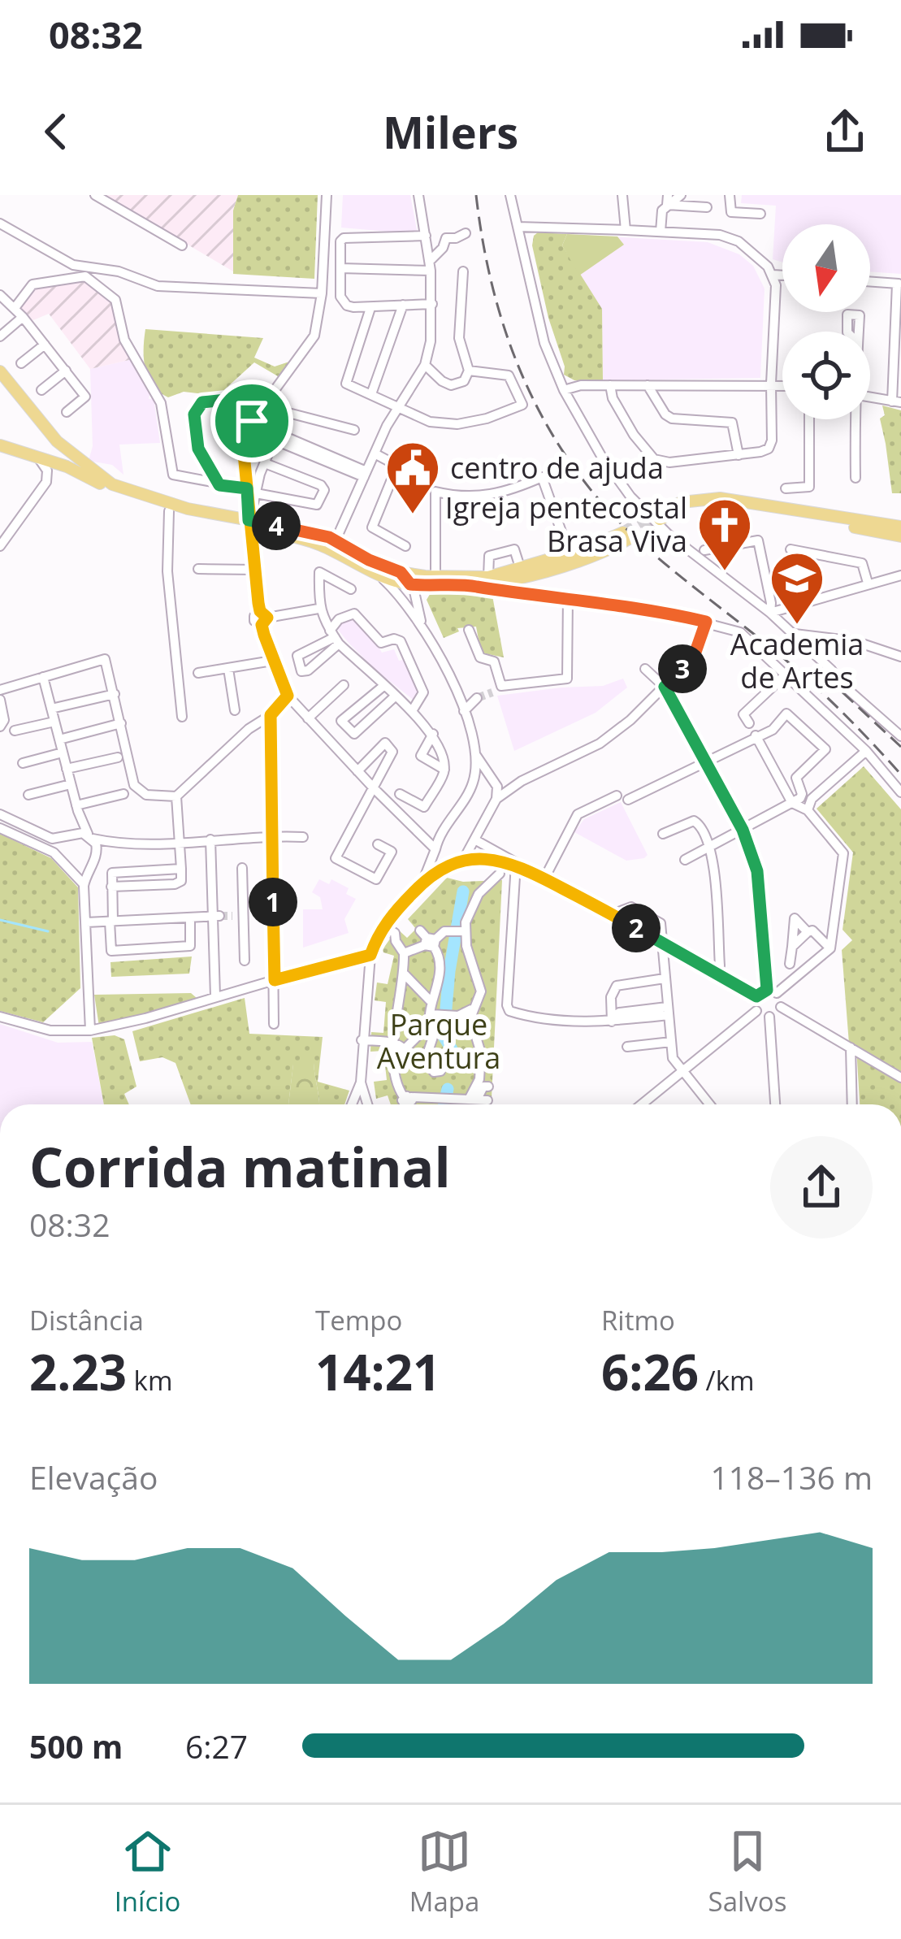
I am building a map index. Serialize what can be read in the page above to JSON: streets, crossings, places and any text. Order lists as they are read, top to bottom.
{
  "parks": ["Parque Aventura"],
  "places": {
    "public building": ["centro de ajuda"],
    "church": ["Igreja pentecostal Brasa Viva"],
    "school or university": ["Academia de Artes"]
  },
  "north": "bottom",
  "page": {
    "status": "08:32",
    "header": "Milers",
    "pins": [
      "4",
      "3",
      "1",
      "2"
    ],
    "heading": ["Corrida matinal", "08:32"],
    "stats": [
      ["Distância", "2.23 km"],
      ["Tempo", "14:21"],
      ["Ritmo", "6:26 /km"]
    ],
    "chart": ["Elevação", "118–136 m"],
    "list": [
      {
        "name": "500 m",
        "note": "6:27"
      }
    ],
    "tabs": ["Início", "Mapa", "Salvos"]
  }
}
